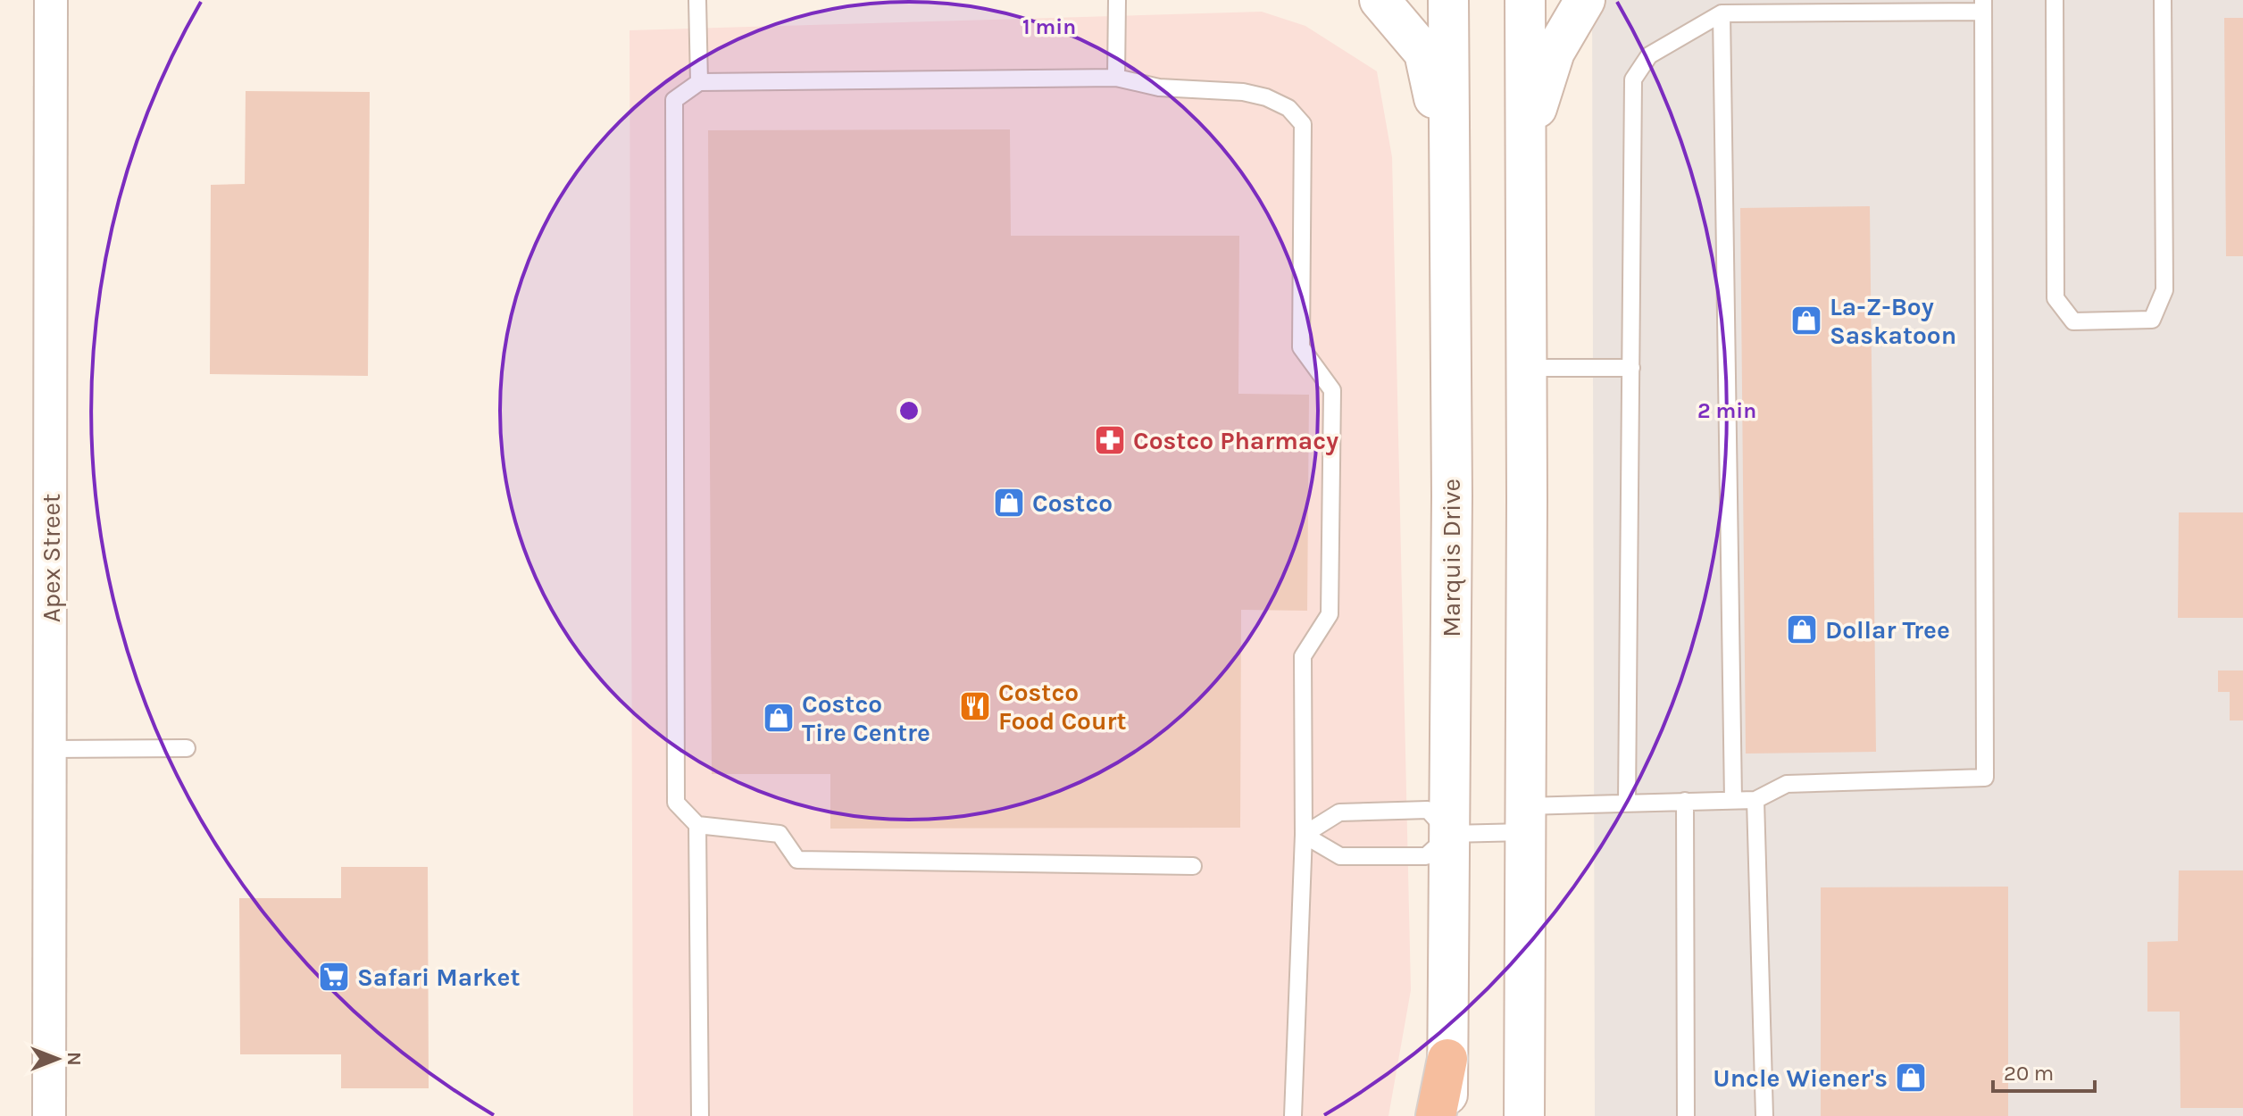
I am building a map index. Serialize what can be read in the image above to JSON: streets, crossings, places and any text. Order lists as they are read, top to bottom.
{
  "streets": {
    "main road": ["Marquis Drive"],
    "street": ["Apex Street"]
  },
  "places": {
    "shop": [
      "La-Z-Boy Saskatoon",
      "Costco",
      "Dollar Tree",
      "Costco Tire Centre",
      "Uncle Wiener's"
    ],
    "pharmacy": ["Costco Pharmacy"],
    "restaurant": ["Costco Food Court"],
    "supermarket": ["Safari Market"]
  },
  "scale_bar": "20 m",
  "north": "right",
  "rings": ["1 min", "2 min"]
}
